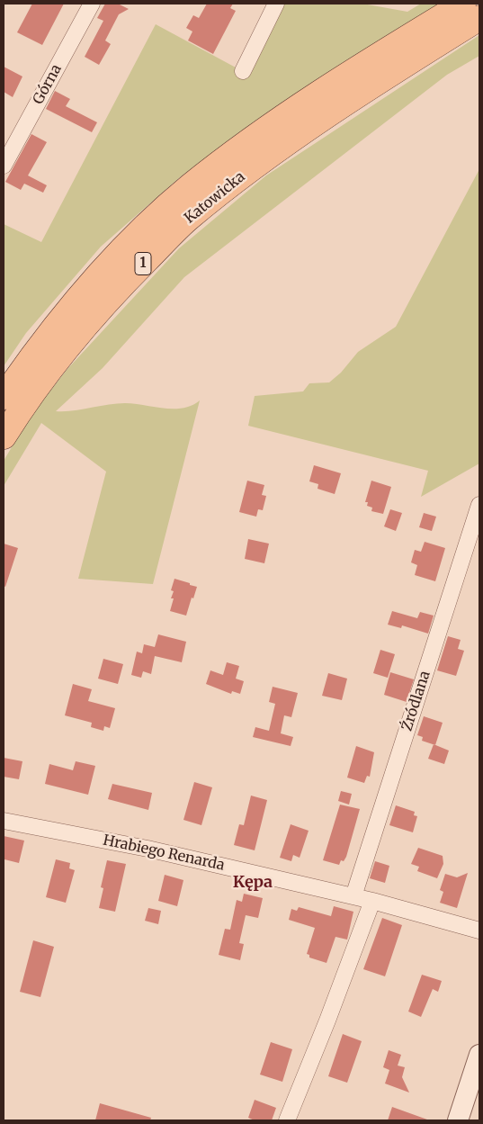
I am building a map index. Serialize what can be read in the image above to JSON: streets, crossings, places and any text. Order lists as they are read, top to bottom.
{
  "streets": {
    "main road": ["Katowicka", "1"],
    "street": ["Górna", "Źródlana", "Hrabiego Renarda"]
  },
  "crossings": [
    ["Źródlana", "Hrabiego Renarda"]
  ],
  "districts": ["Kępa"]
}
